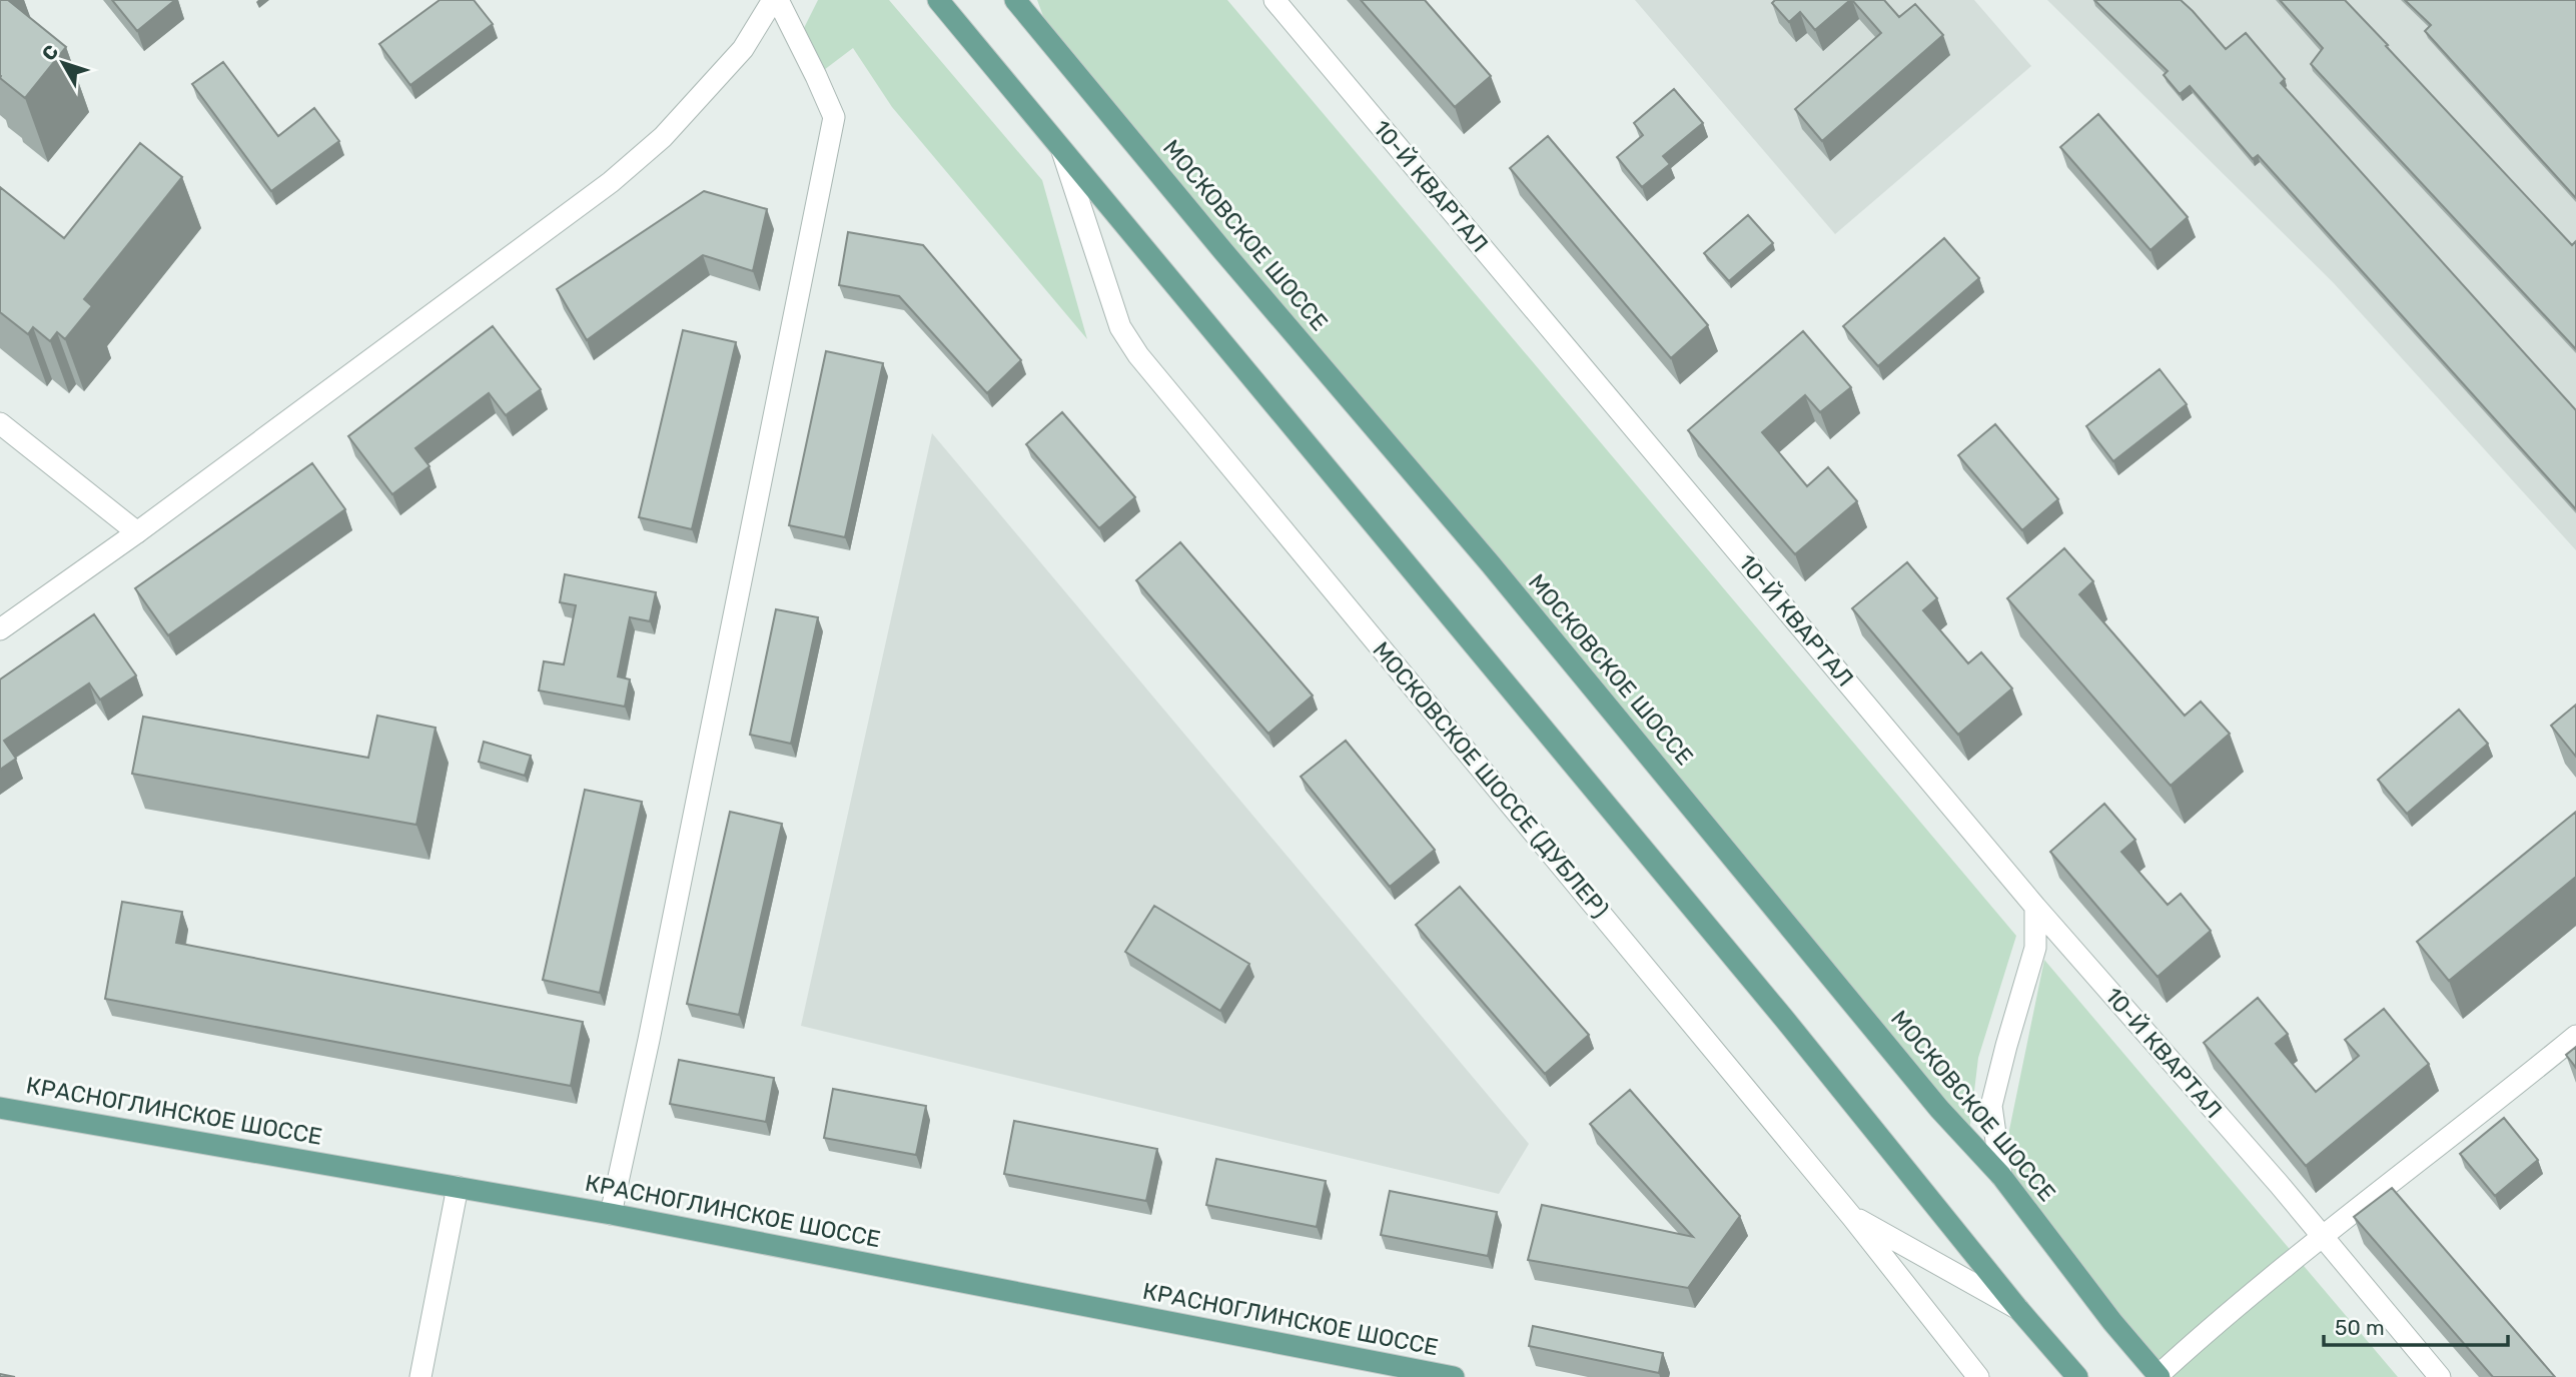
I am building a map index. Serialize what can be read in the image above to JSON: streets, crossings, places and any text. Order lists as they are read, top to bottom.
{
  "streets": {
    "main road": ["МОСКОВСКОЕ ШОССЕ", "КРАСНОГЛИНСКОЕ ШОССЕ"],
    "street": ["10-Й КВАРТАЛ", "МОСКОВСКОЕ ШОССЕ (ДУБЛЕР)"]
  },
  "scale_bar": "50 m",
  "north": "top left"
}
